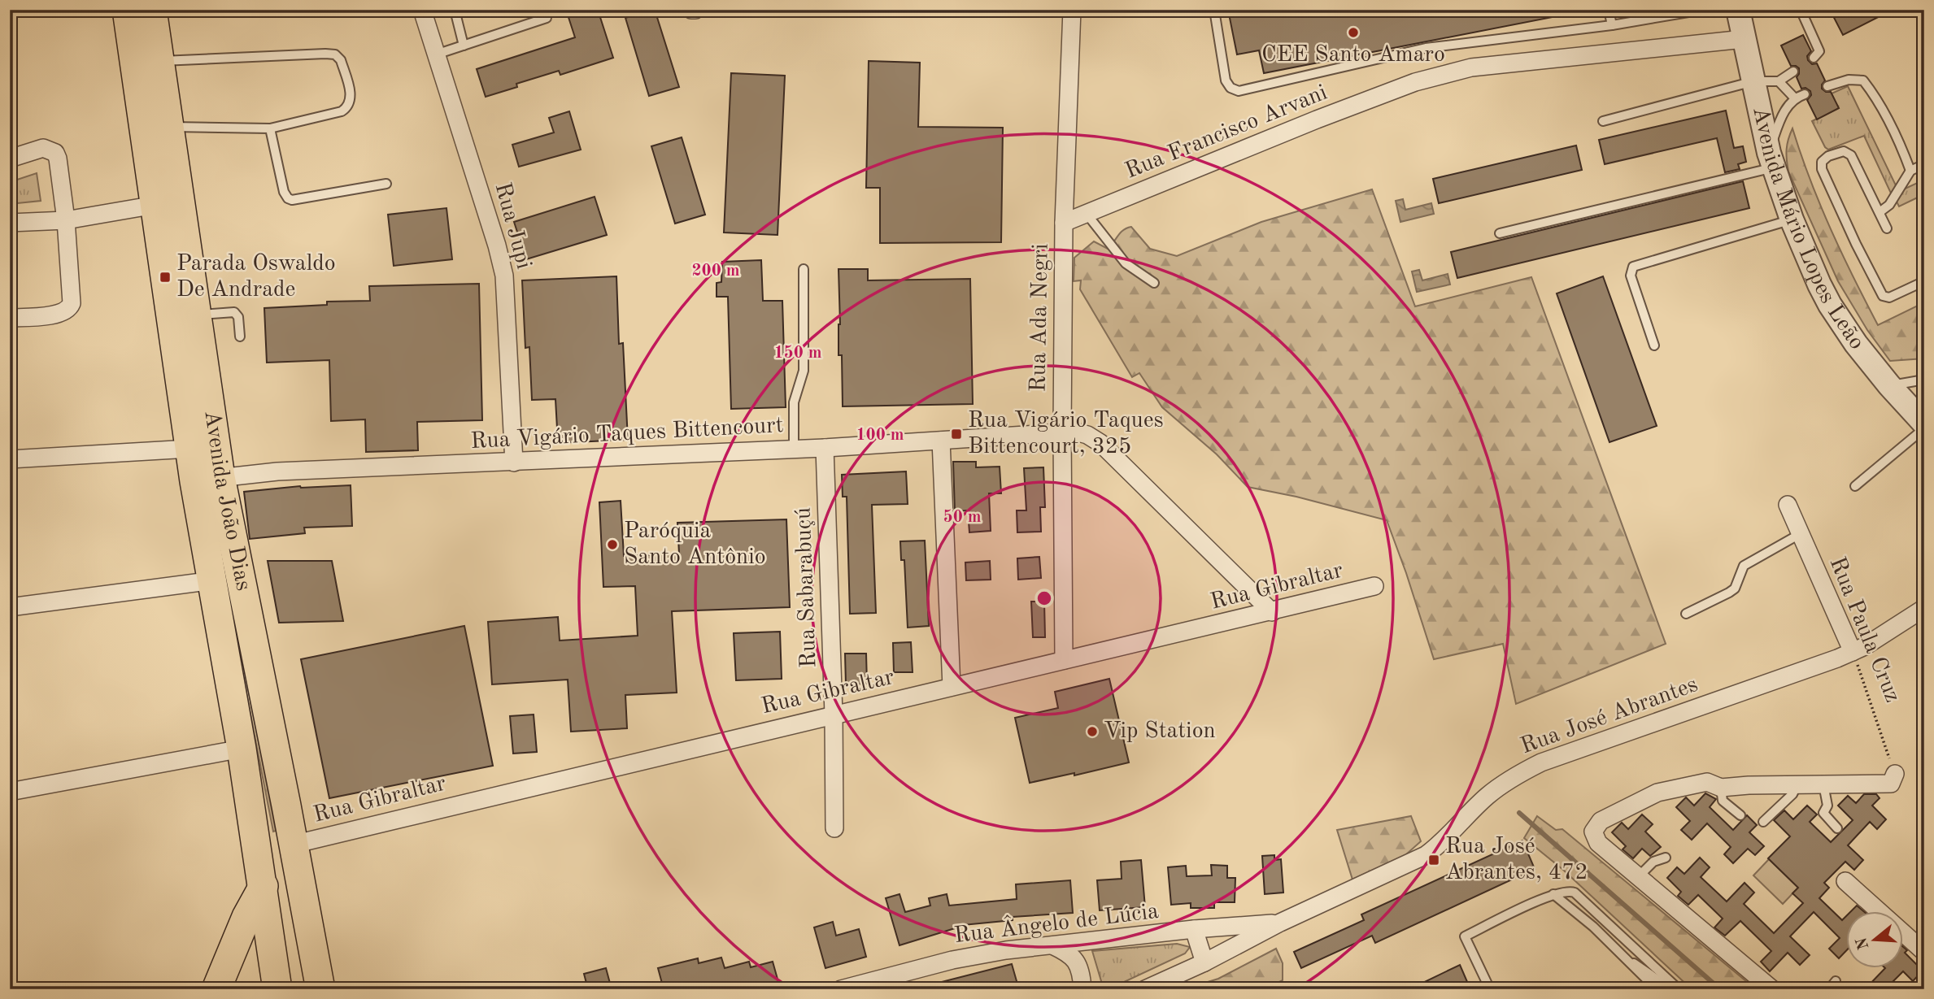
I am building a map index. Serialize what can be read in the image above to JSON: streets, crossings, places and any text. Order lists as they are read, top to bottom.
{
  "streets": {
    "main road": ["Avenida João Dias"],
    "street": [
      "Rua Francisco Arvani",
      "Rua Jupi",
      "Avenida Mário Lopes Leão",
      "Rua Ada Negri",
      "Rua Vigário Taques Bittencourt",
      "Rua Gibraltar",
      "Rua Sabarabuçú",
      "Rua Paula Cruz",
      "Rua José Abrantes",
      "Rua Ângelo de Lúcia"
    ]
  },
  "crossings": [
    ["Rua Francisco Arvani", "Avenida Mário Lopes Leão"],
    ["Rua Francisco Arvani", "Rua Ada Negri"],
    ["Rua Jupi", "Rua Vigário Taques Bittencourt"],
    ["Rua Ada Negri", "Rua Vigário Taques Bittencourt"],
    ["Rua Ada Negri", "Rua Gibraltar"],
    ["Rua Vigário Taques Bittencourt", "Avenida João Dias"],
    ["Rua Vigário Taques Bittencourt", "Rua Gibraltar"],
    ["Rua Vigário Taques Bittencourt", "Rua Sabarabuçú"],
    ["Avenida João Dias", "Rua Gibraltar"],
    ["Rua Gibraltar", "Rua Sabarabuçú"],
    ["Rua Paula Cruz", "Rua José Abrantes"],
    ["Rua José Abrantes", "Rua Ângelo de Lúcia"]
  ],
  "places": {
    "other": ["CEE Santo Amaro", "Paróquia Santo Antônio", "Vip Station"],
    "transit": ["Parada Oswaldo De Andrade", "Rua Vigário Taques Bittencourt, 325", "Rua José Abrantes, 472"]
  },
  "north": "left",
  "rings": [
    "200 m",
    "150 m",
    "100 m",
    "50 m"
  ]
}
